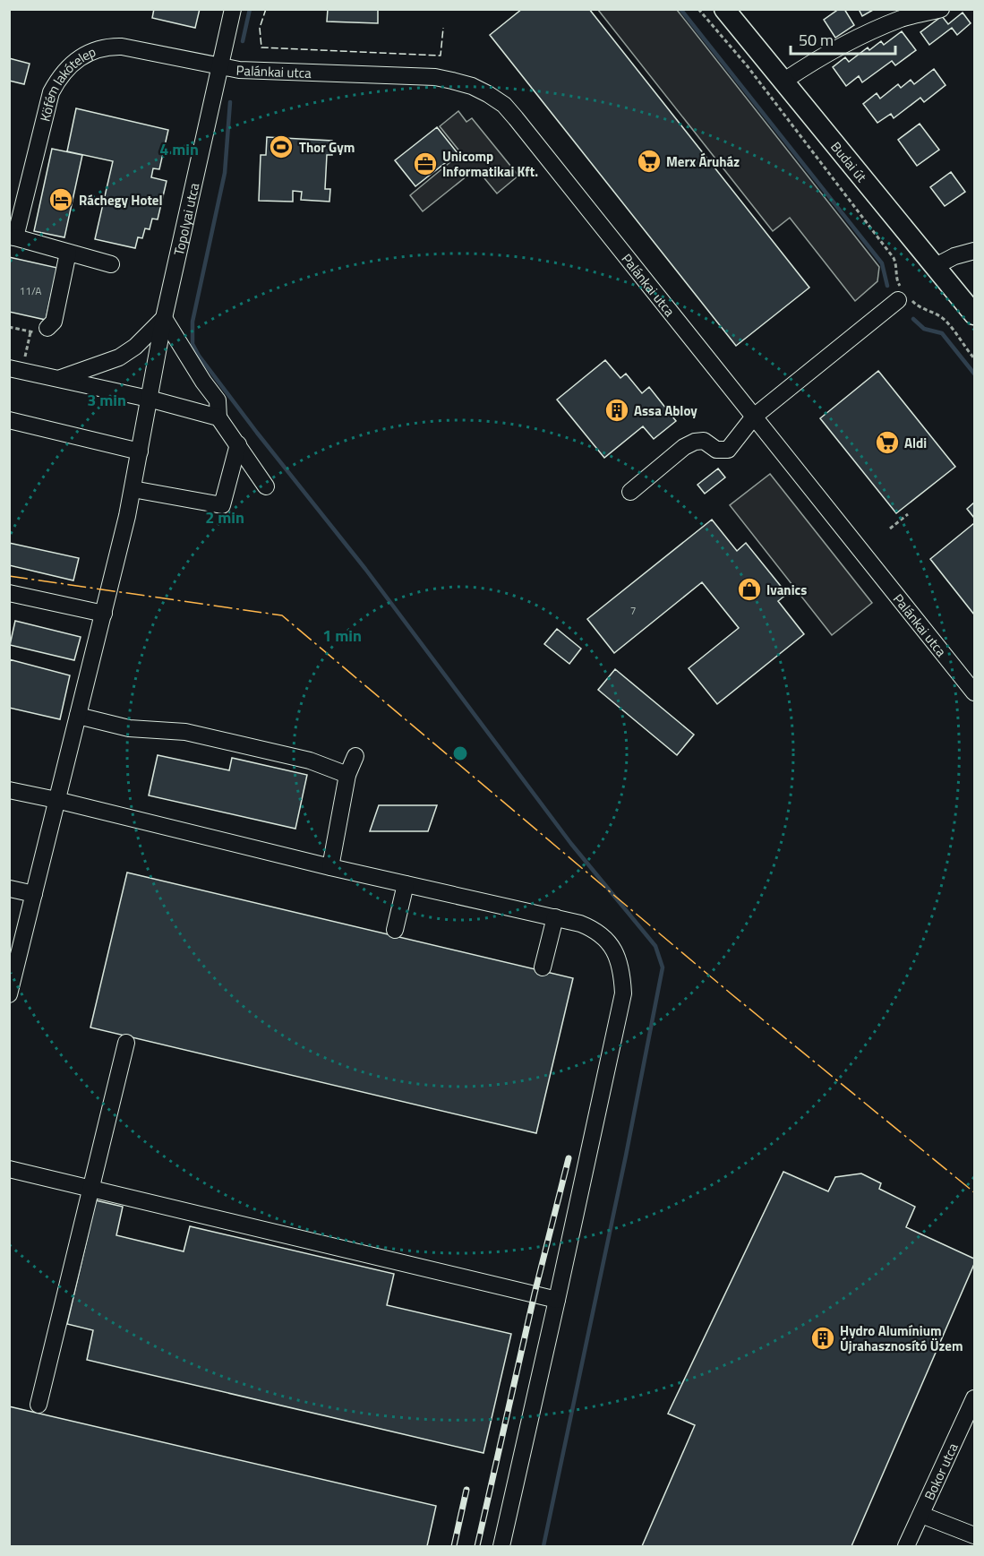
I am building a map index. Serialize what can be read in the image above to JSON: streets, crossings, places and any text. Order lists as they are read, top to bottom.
{
  "streets": {
    "main road": ["Budai út"],
    "street": [
      "Palánkai utca",
      "Köfém lakótelep",
      "Topolyai utca",
      "Bokor utca"
    ]
  },
  "crossings": [
    ["Palánkai utca", "Köfém lakótelep"],
    ["Palánkai utca", "Topolyai utca"],
    ["Köfém lakótelep", "Topolyai utca"]
  ],
  "places": {
    "sports": ["Thor Gym"],
    "supermarket": ["Merx Áruház", "Aldi"],
    "office": ["Unicomp Informatikai Kft."],
    "hotel": ["Ráchegy Hotel"],
    "building": ["Assa Abloy", "Hydro Alumínium Újrahasznosító Üzem"],
    "shop": ["Ivanics"]
  },
  "house_numbers": ["11/A", "7"],
  "scale_bar": "50 m",
  "rings": [
    "4 min",
    "3 min",
    "2 min",
    "1 min"
  ]
}
